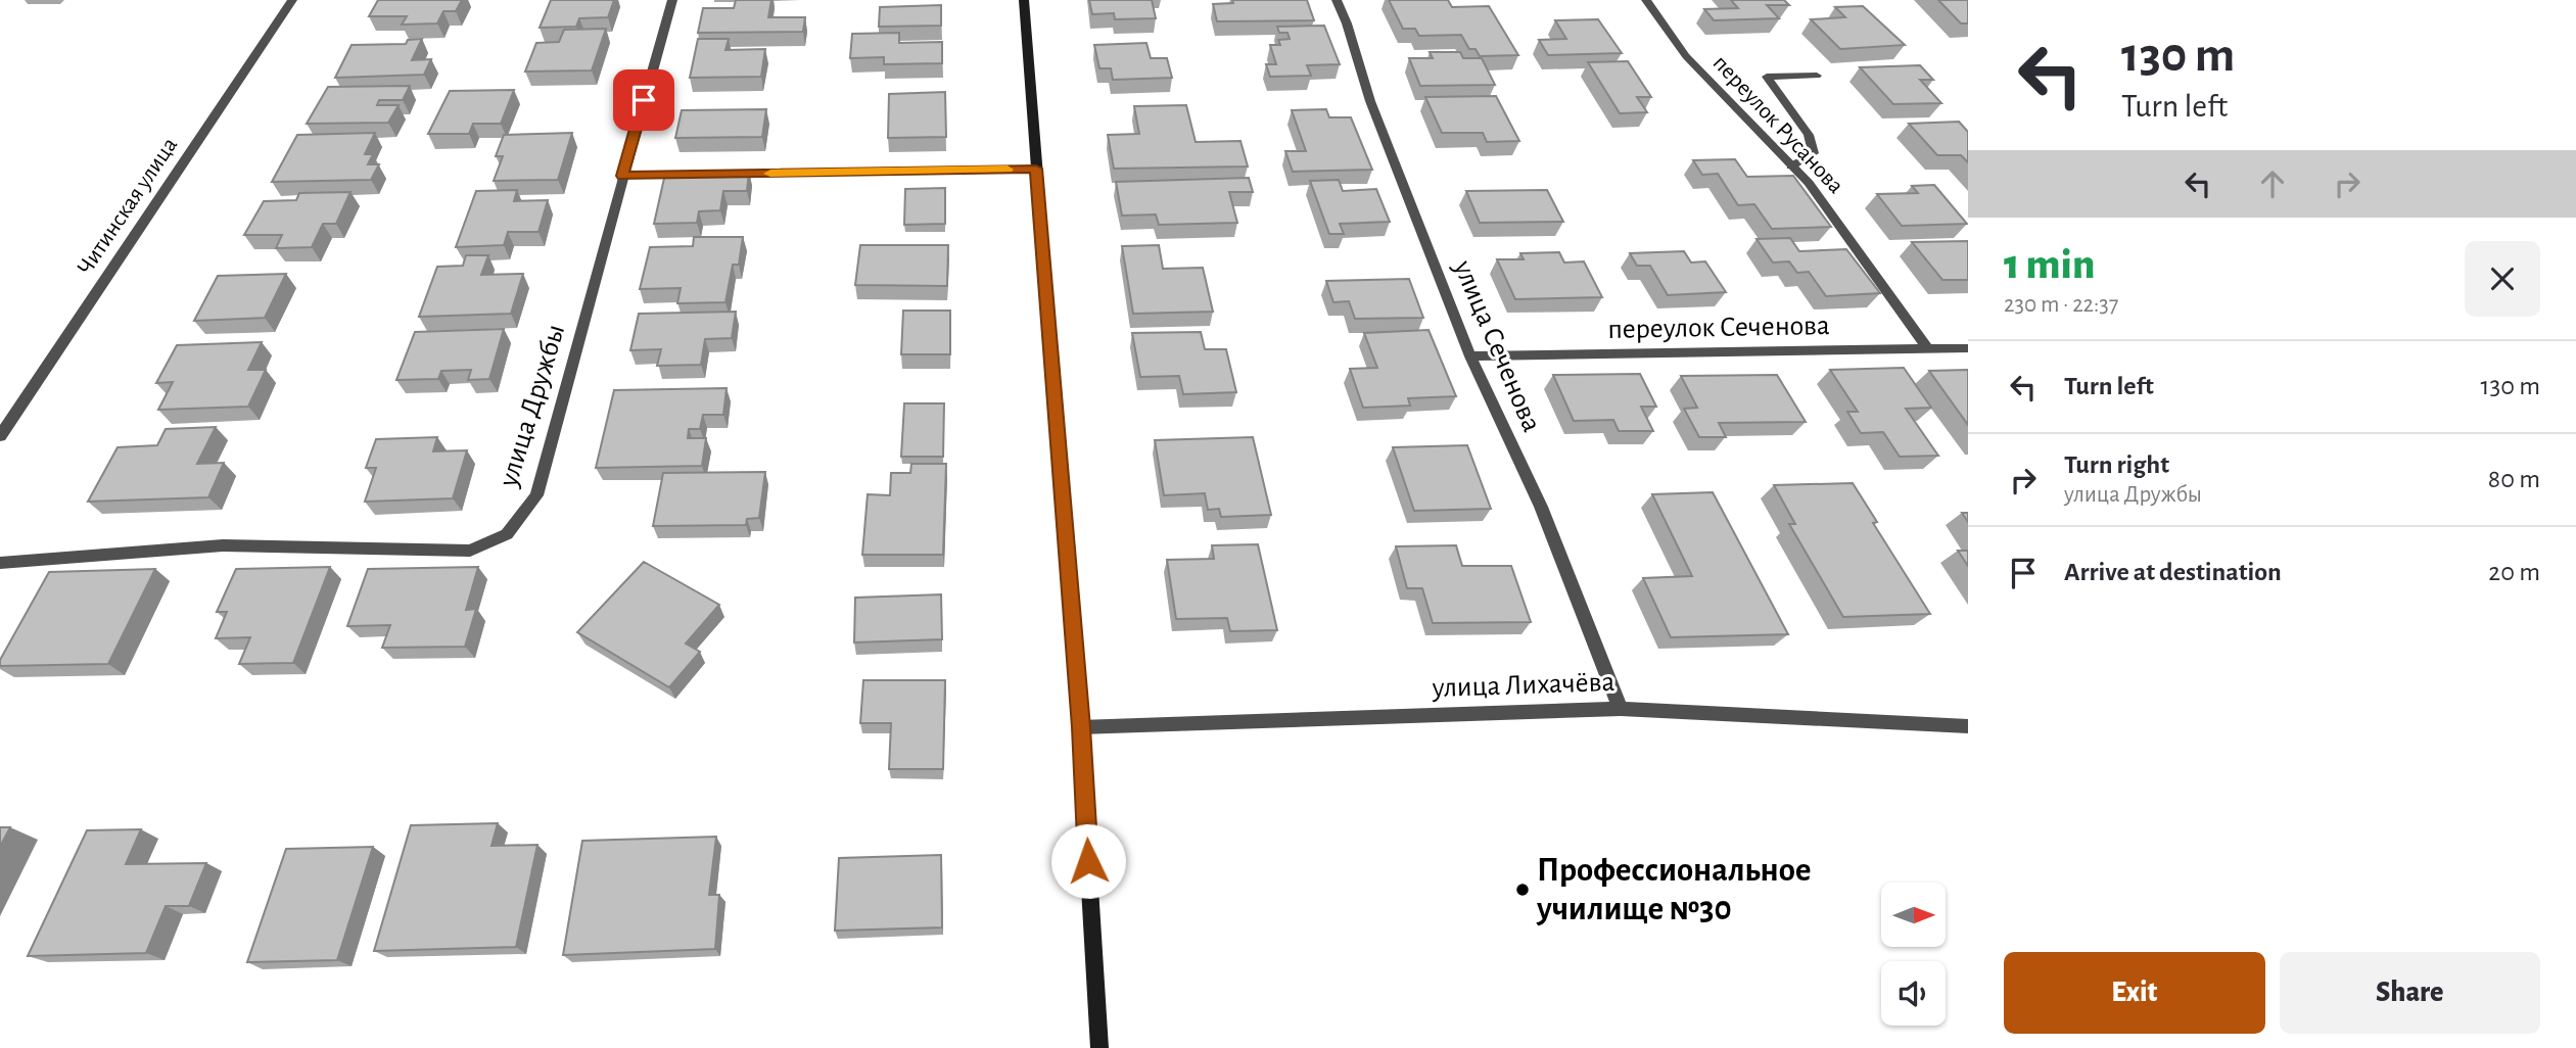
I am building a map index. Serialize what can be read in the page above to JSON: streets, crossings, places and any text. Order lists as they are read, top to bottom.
{
  "streets": {
    "street": [
      "переулок Русанова",
      "Читинская улица",
      "переулок Сеченова",
      "улица Сеченова",
      "улица Дружбы",
      "улица Лихачёва"
    ]
  },
  "crossings": [
    ["переулок Русанова", "переулок Сеченова"],
    ["переулок Сеченова", "улица Сеченова"],
    ["улица Сеченова", "улица Лихачёва"]
  ],
  "places": ["Профессиональное училище №30"],
  "north": "right",
  "page": {
    "turn": ["130 m", "Turn left"],
    "heading": ["1 min", "230 m · 22:37"],
    "list": [
      {
        "name": "Turn left",
        "value": "130 m"
      },
      {
        "name": "Turn right",
        "note": "улица Дружбы",
        "value": "80 m"
      },
      {
        "name": "Arrive at destination",
        "value": "20 m"
      }
    ],
    "buttons": ["Exit", "Share"]
  }
}
